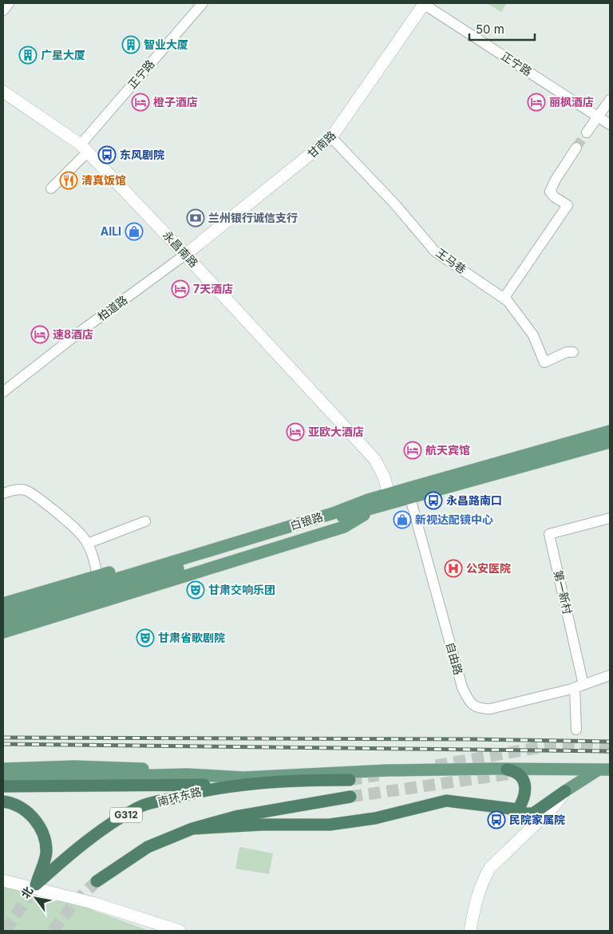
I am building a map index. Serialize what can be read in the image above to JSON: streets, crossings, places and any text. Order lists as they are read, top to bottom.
{
  "streets": {
    "highway": ["南环东路", "G312"],
    "main road": ["白银路"],
    "street": [
      "正宁路",
      "甘南路",
      "永昌南路",
      "王马巷",
      "柏道路",
      "第一新村",
      "自由路"
    ]
  },
  "crossings": [
    ["正宁路", "甘南路"],
    ["正宁路", "永昌南路"],
    ["甘南路", "永昌南路"],
    ["甘南路", "王马巷"],
    ["甘南路", "柏道路"],
    ["永昌南路", "柏道路"],
    ["永昌南路", "白银路"],
    ["白银路", "自由路"],
    ["第一新村", "自由路"]
  ],
  "places": {
    "building": ["智业大厦", "广星大厦"],
    "hotel": [
      "橙子酒店",
      "丽枫酒店",
      "7天酒店",
      "速8酒店",
      "亚欧大酒店",
      "航天宾馆"
    ],
    "bus stop": ["东风剧院", "永昌路南口", "民院家属院"],
    "restaurant": ["清真饭馆"],
    "bank": ["兰州银行诚信支行"],
    "shop": ["AILI", "新视达配镜中心"],
    "hospital": ["公安医院"],
    "theatre": ["甘肃交响乐团", "甘肃省歌剧院"]
  },
  "scale_bar": "50 m",
  "north": "top left"
}
